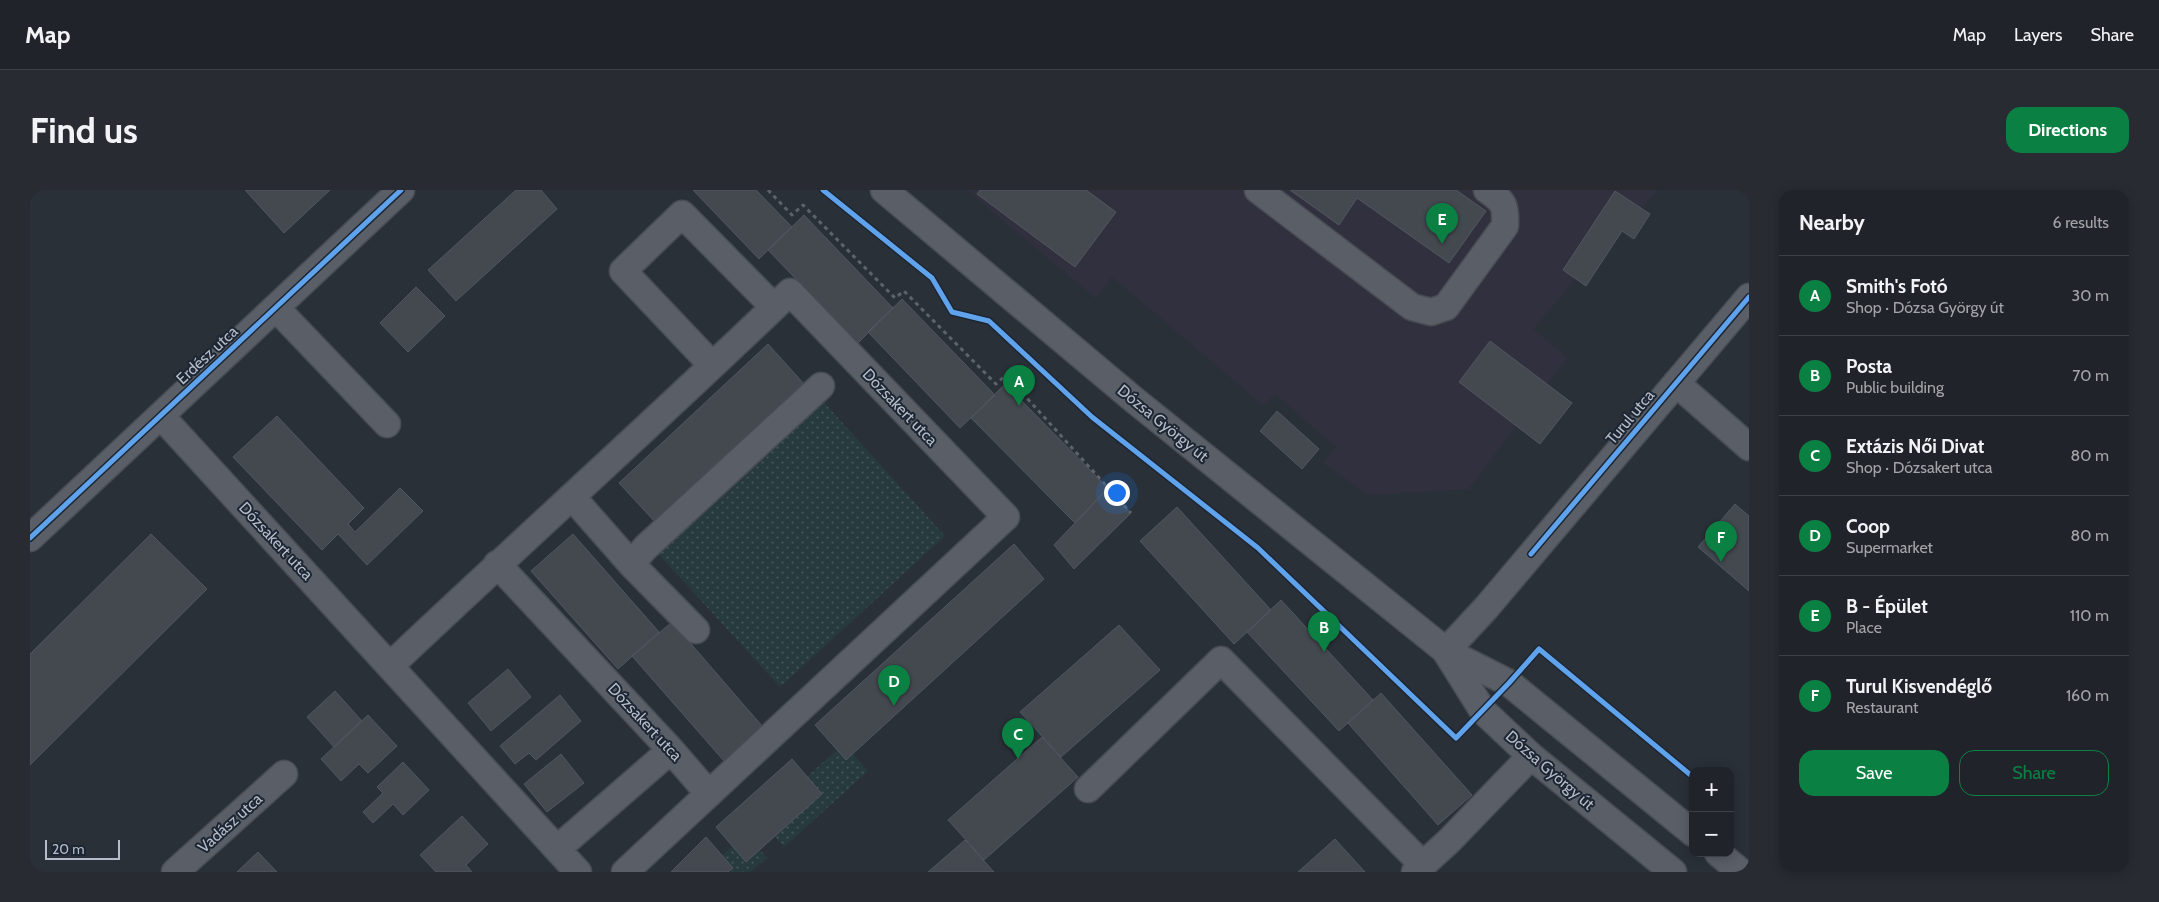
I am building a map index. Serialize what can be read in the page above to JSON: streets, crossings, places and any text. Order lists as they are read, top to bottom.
{
  "streets": {
    "street": [
      "Erdész utca",
      "Dózsakert utca",
      "Turul utca",
      "Dózsa György út",
      "Vadász utca"
    ]
  },
  "crossings": [
    ["Erdész utca", "Dózsakert utca"],
    ["Turul utca", "Dózsa György út"]
  ],
  "scale_bar": "20 m",
  "page": {
    "header": "Map",
    "nav": ["Map", "Layers", "Share"],
    "buttons": [
      "Directions",
      ["Save", "Share"]
    ],
    "title": "Find us",
    "heading": ["Nearby", "6 results"],
    "pins": [
      "E",
      "A",
      "F",
      "B",
      "D",
      "C"
    ],
    "list": [
      {
        "mark": "A",
        "name": "Smith's Fotó",
        "note": "Shop · Dózsa György út",
        "value": "30 m"
      },
      {
        "mark": "B",
        "name": "Posta",
        "note": "Public building",
        "value": "70 m"
      },
      {
        "mark": "C",
        "name": "Extázis Női Divat",
        "note": "Shop · Dózsakert utca",
        "value": "80 m"
      },
      {
        "mark": "D",
        "name": "Coop",
        "note": "Supermarket",
        "value": "80 m"
      },
      {
        "mark": "E",
        "name": "B - Épület",
        "note": "Place",
        "value": "110 m"
      },
      {
        "mark": "F",
        "name": "Turul Kisvendéglő",
        "note": "Restaurant",
        "value": "160 m"
      }
    ],
    "map_buttons": ["+", "−"],
    "scale": "20 m"
  }
}
